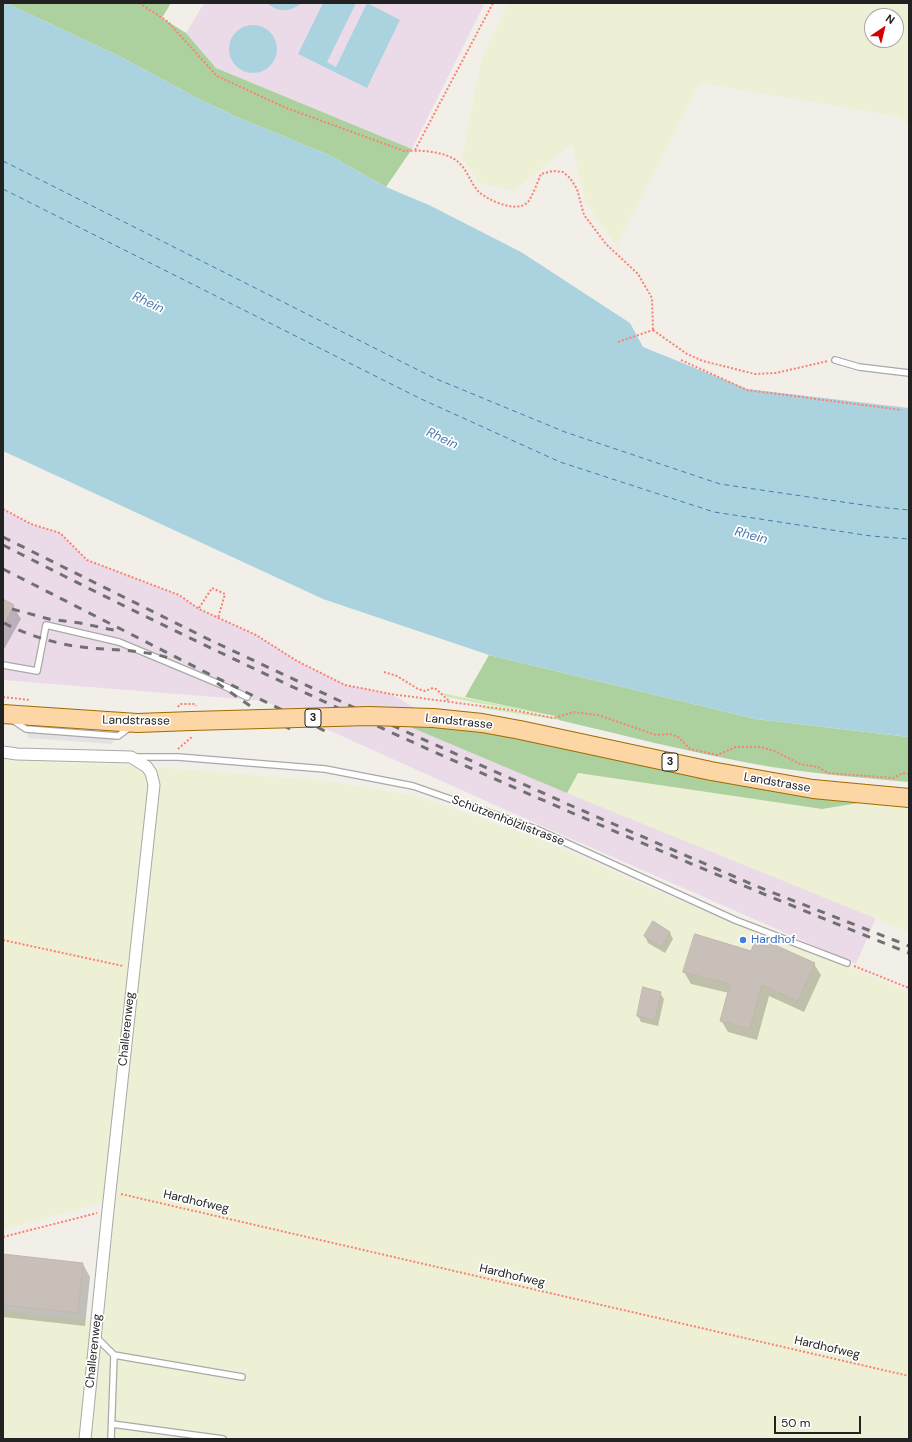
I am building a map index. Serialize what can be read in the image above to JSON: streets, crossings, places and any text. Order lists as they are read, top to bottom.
{
  "streets": {
    "main road": ["3", "Landstrasse"],
    "street": ["Challerenweg"],
    "lane": ["Schützenhölzlistrasse"],
    "path": ["Hardhofweg"]
  },
  "crossings": [
    ["Schützenhölzlistrasse", "Challerenweg"],
    ["Challerenweg", "Hardhofweg"]
  ],
  "water": ["Rhein"],
  "places": ["Hardhof"],
  "scale_bar": "50 m",
  "north": "top right"
}
